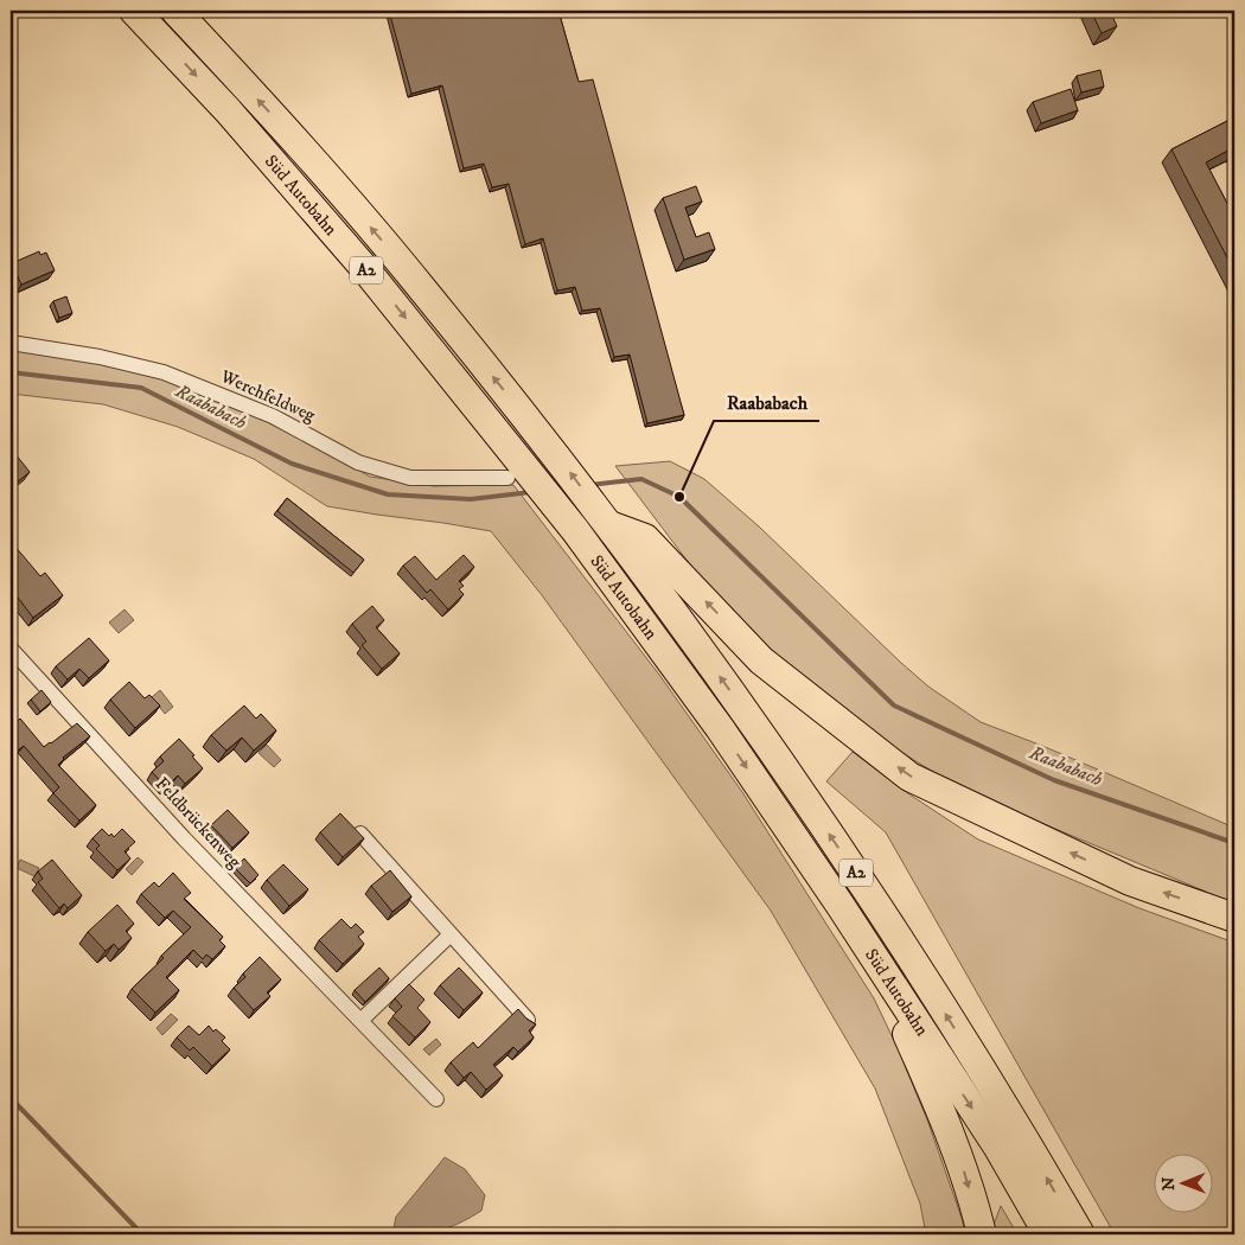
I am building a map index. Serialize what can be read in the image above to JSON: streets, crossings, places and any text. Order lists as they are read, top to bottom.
{
  "streets": {
    "highway": ["Süd Autobahn", "A2"],
    "street": ["Werchfeldweg", "Feldbrückenweg"]
  },
  "water": ["Raababach"],
  "places": ["Raababach"],
  "north": "left"
}
